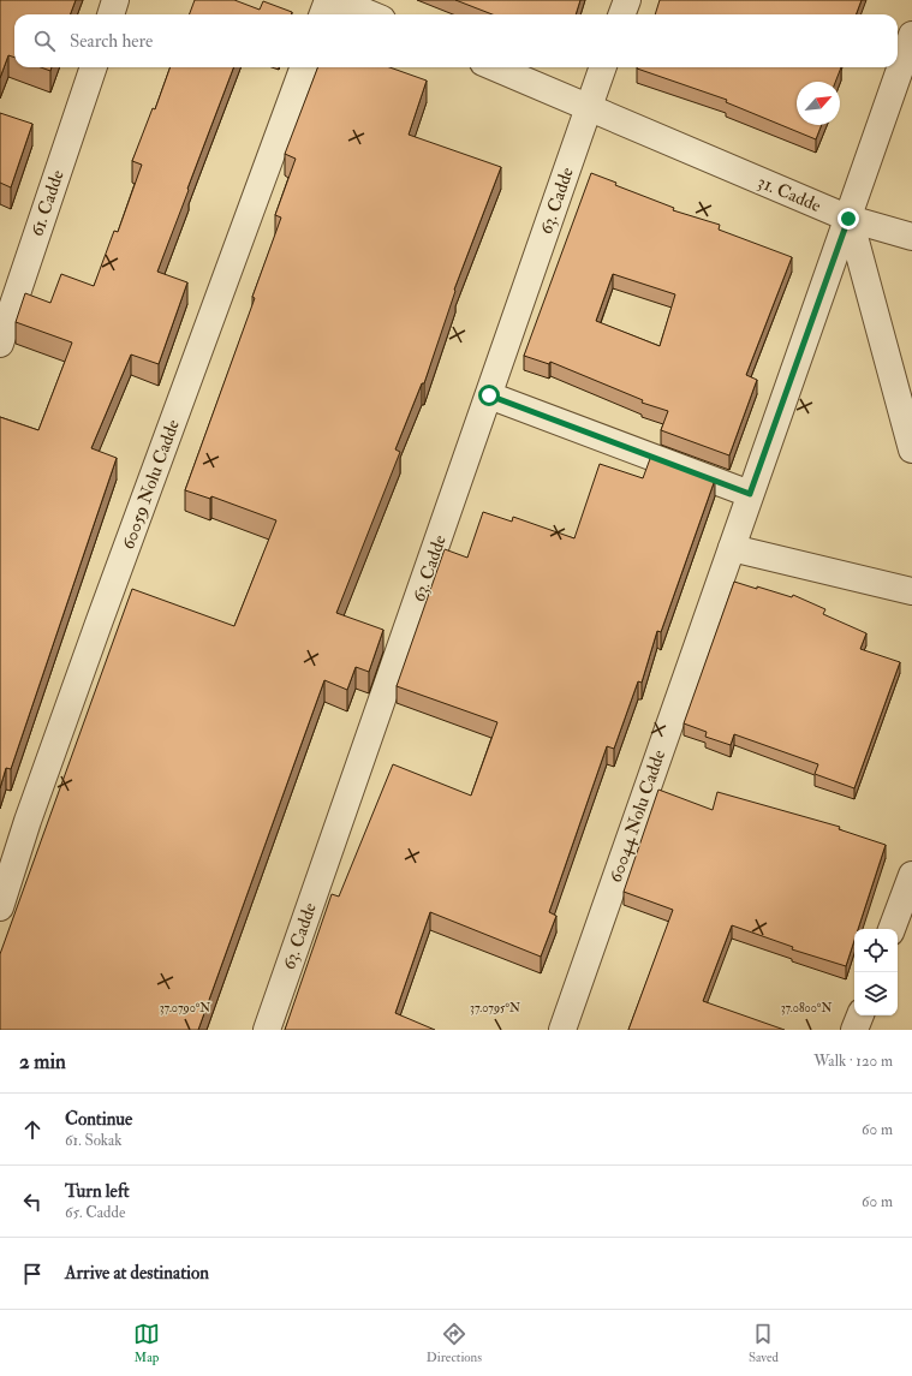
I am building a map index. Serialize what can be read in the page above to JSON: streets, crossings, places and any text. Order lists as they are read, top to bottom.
{
  "streets": {
    "street": [
      "31. Cadde",
      "63. Cadde",
      "61. Cadde",
      "60059 Nolu Cadde",
      "60044 Nolu Cadde"
    ]
  },
  "crossings": [
    ["31. Cadde", "63. Cadde"],
    ["31. Cadde", "60044 Nolu Cadde"]
  ],
  "north": "top right",
  "page": {
    "search": "Search here",
    "heading": ["2 min", "Walk · 120 m"],
    "list": [
      ["Continue", "61. Sokak", "60 m"],
      ["Turn left", "65. Cadde", "60 m"],
      "Arrive at destination"
    ],
    "nav": ["Map", "Directions", "Saved"]
  },
  "coordinates": ["37.0790°N", "37.0795°N", "37.0800°N"]
}
